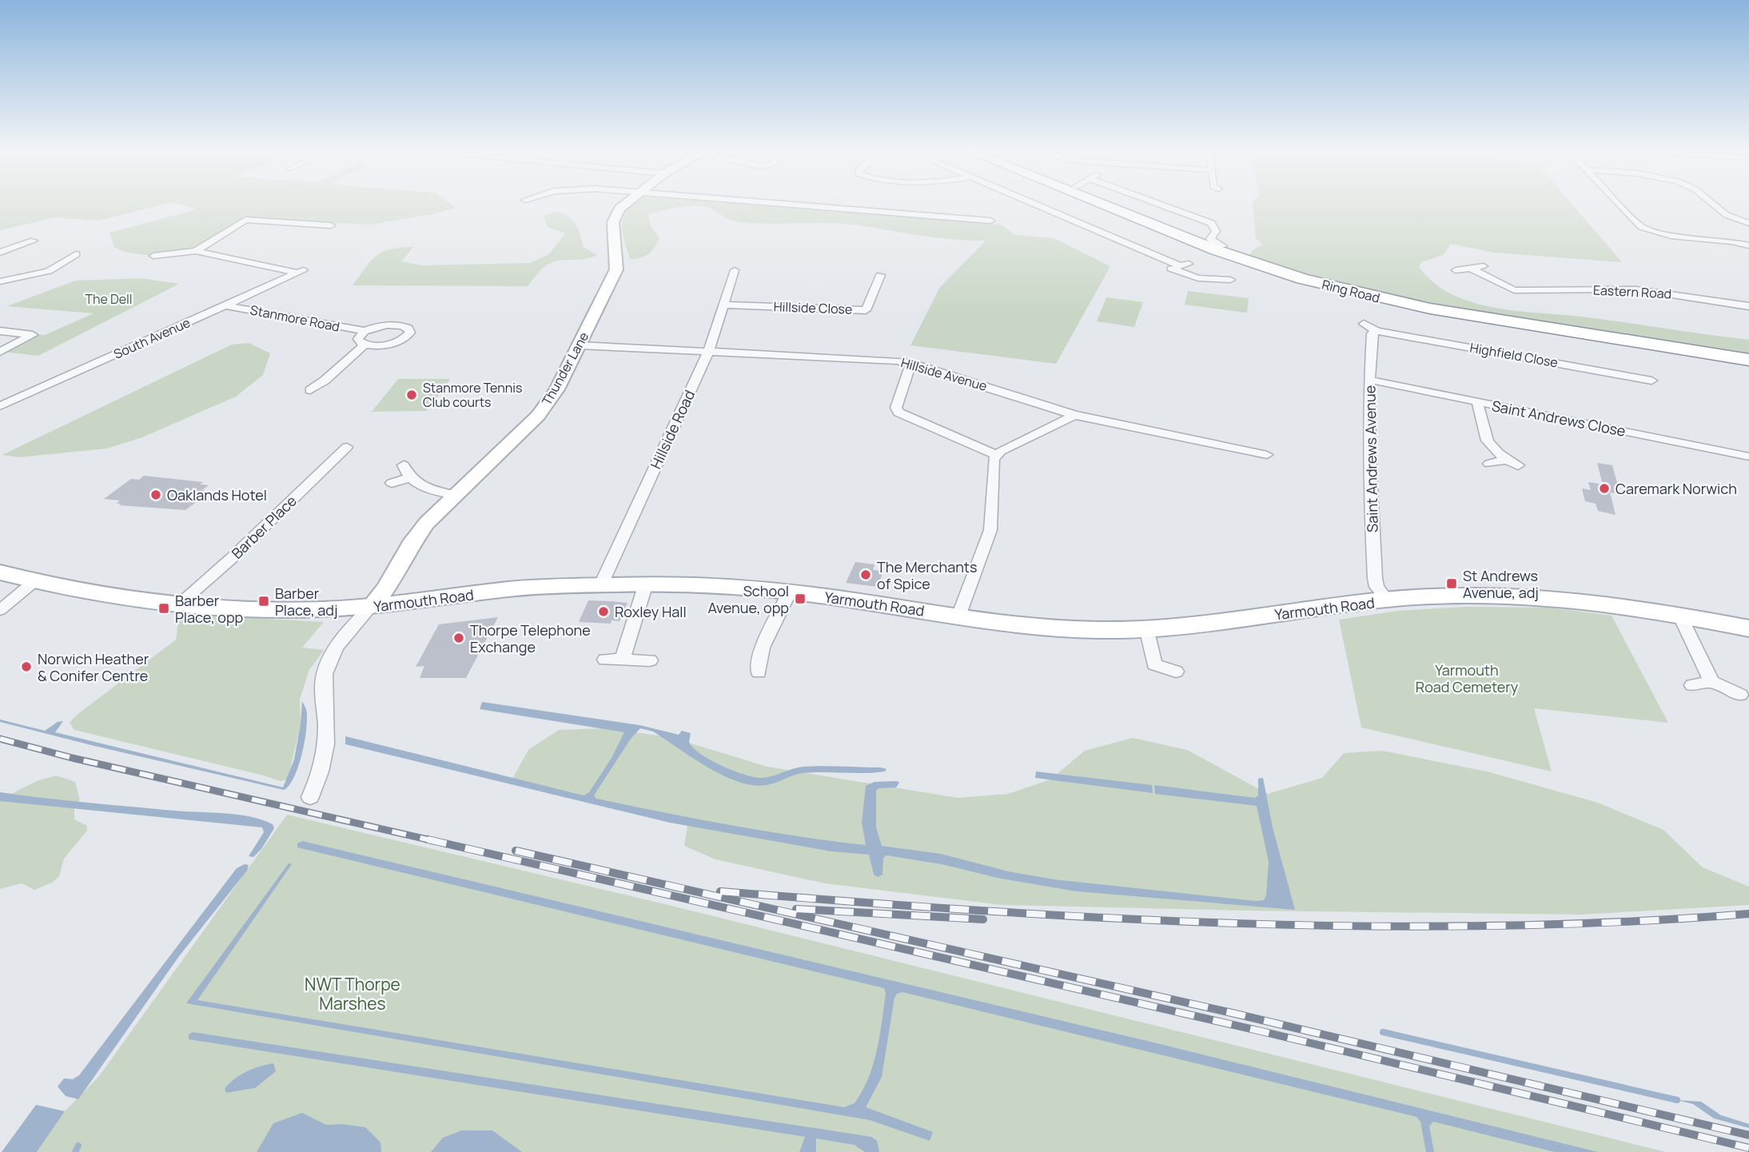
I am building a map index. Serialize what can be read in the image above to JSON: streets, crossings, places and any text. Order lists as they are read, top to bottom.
{
  "streets": {
    "highway": ["Ring Road"],
    "main road": ["Yarmouth Road"],
    "street": [
      "Eastern Road",
      "Hillside Close",
      "Stanmore Road",
      "South Avenue",
      "Highfield Close",
      "Thunder Lane",
      "Hillside Avenue",
      "Saint Andrews Close",
      "Hillside Road",
      "Saint Andrews Avenue",
      "Barber Place"
    ]
  },
  "crossings": [
    ["Hillside Close", "Hillside Road"],
    ["Stanmore Road", "South Avenue"],
    ["Highfield Close", "Saint Andrews Avenue"],
    ["Thunder Lane", "Hillside Avenue"],
    ["Thunder Lane", "Yarmouth Road"],
    ["Hillside Avenue", "Hillside Road"],
    ["Saint Andrews Close", "Saint Andrews Avenue"],
    ["Hillside Road", "Yarmouth Road"],
    ["Saint Andrews Avenue", "Yarmouth Road"],
    ["Barber Place", "Yarmouth Road"]
  ],
  "parks": ["The Dell", "Yarmouth Road Cemetery", "NWT Thorpe Marshes"],
  "places": {
    "other": [
      "Stanmore Tennis Club courts",
      "Caremark Norwich",
      "Oaklands Hotel",
      "The Merchants of Spice",
      "Roxley Hall",
      "Thorpe Telephone Exchange",
      "Norwich Heather & Conifer Centre"
    ],
    "transit": [
      "St Andrews Avenue, adj",
      "School Avenue, opp",
      "Barber Place, adj",
      "Barber Place, opp"
    ]
  }
}
